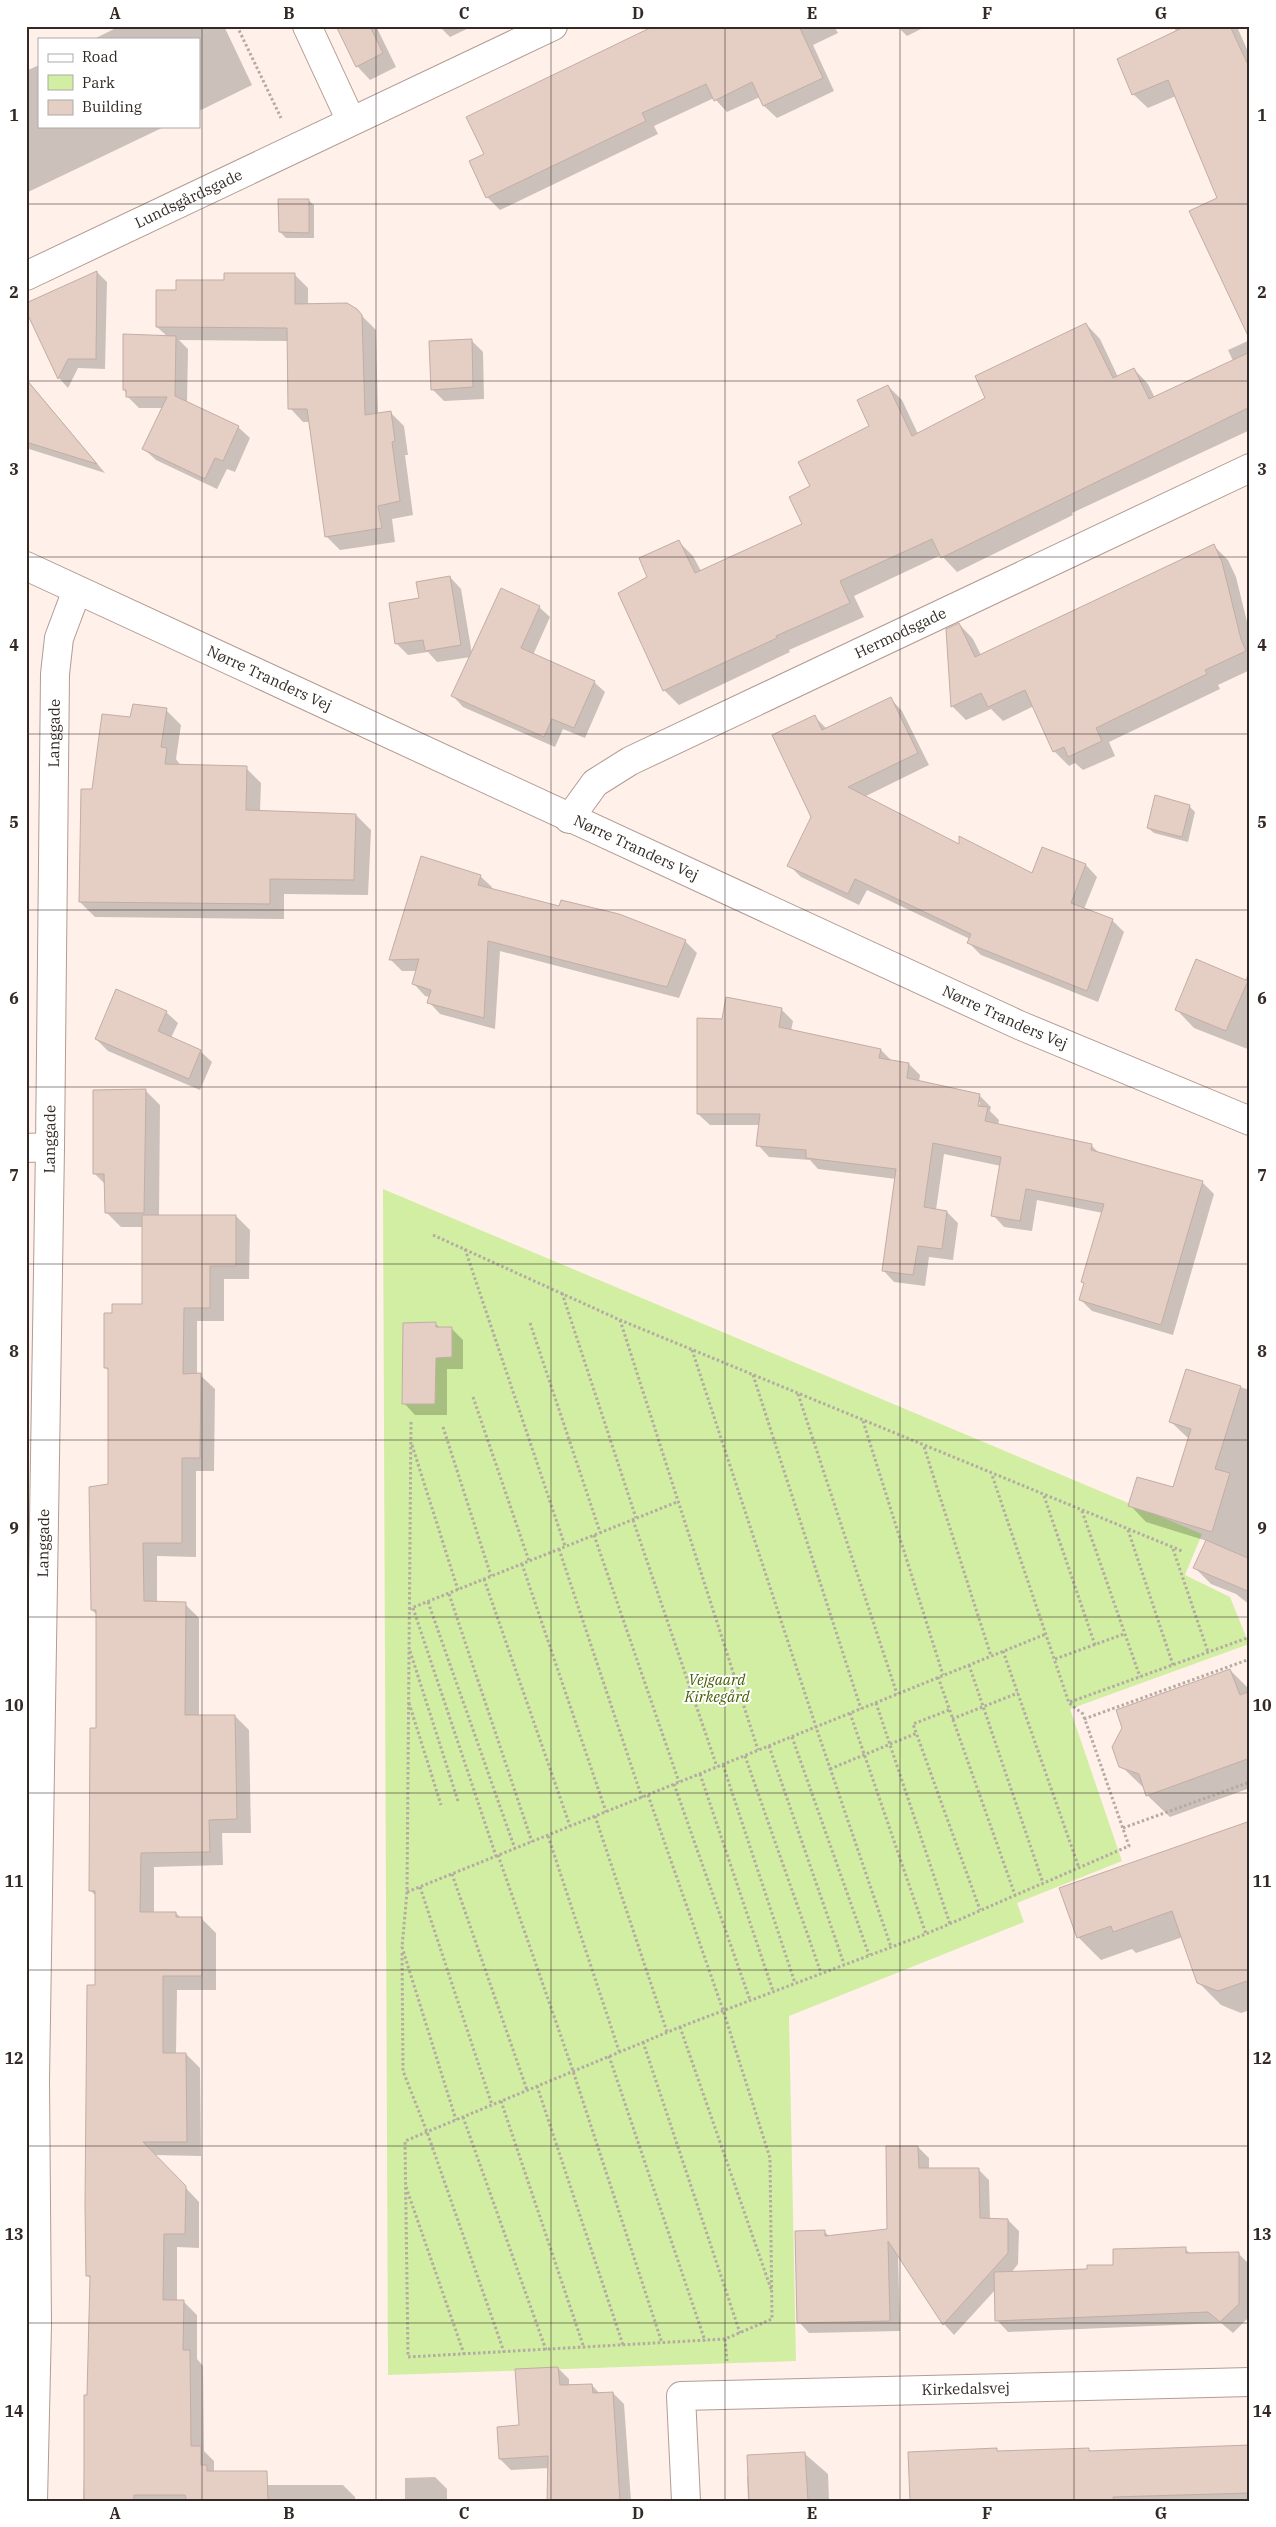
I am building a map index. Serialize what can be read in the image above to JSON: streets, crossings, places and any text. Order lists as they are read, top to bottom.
{
  "streets": {
    "street": [
      "Lundsgårdsgade",
      "Hermodsgade",
      "Nørre Tranders Vej",
      "Langgade",
      "Kirkedalsvej"
    ]
  },
  "crossings": [
    ["Hermodsgade", "Nørre Tranders Vej"],
    ["Nørre Tranders Vej", "Langgade"]
  ],
  "parks": ["Vejgaard Kirkegård"],
  "legend": ["Road", "Park", "Building"],
  "grid": {
    "columns": [
      "A",
      "B",
      "C",
      "D",
      "E",
      "F",
      "G"
    ],
    "rows": [
      "1",
      "2",
      "3",
      "4",
      "5",
      "6",
      "7",
      "8",
      "9",
      "10",
      "11",
      "12",
      "13",
      "14"
    ]
  }
}
